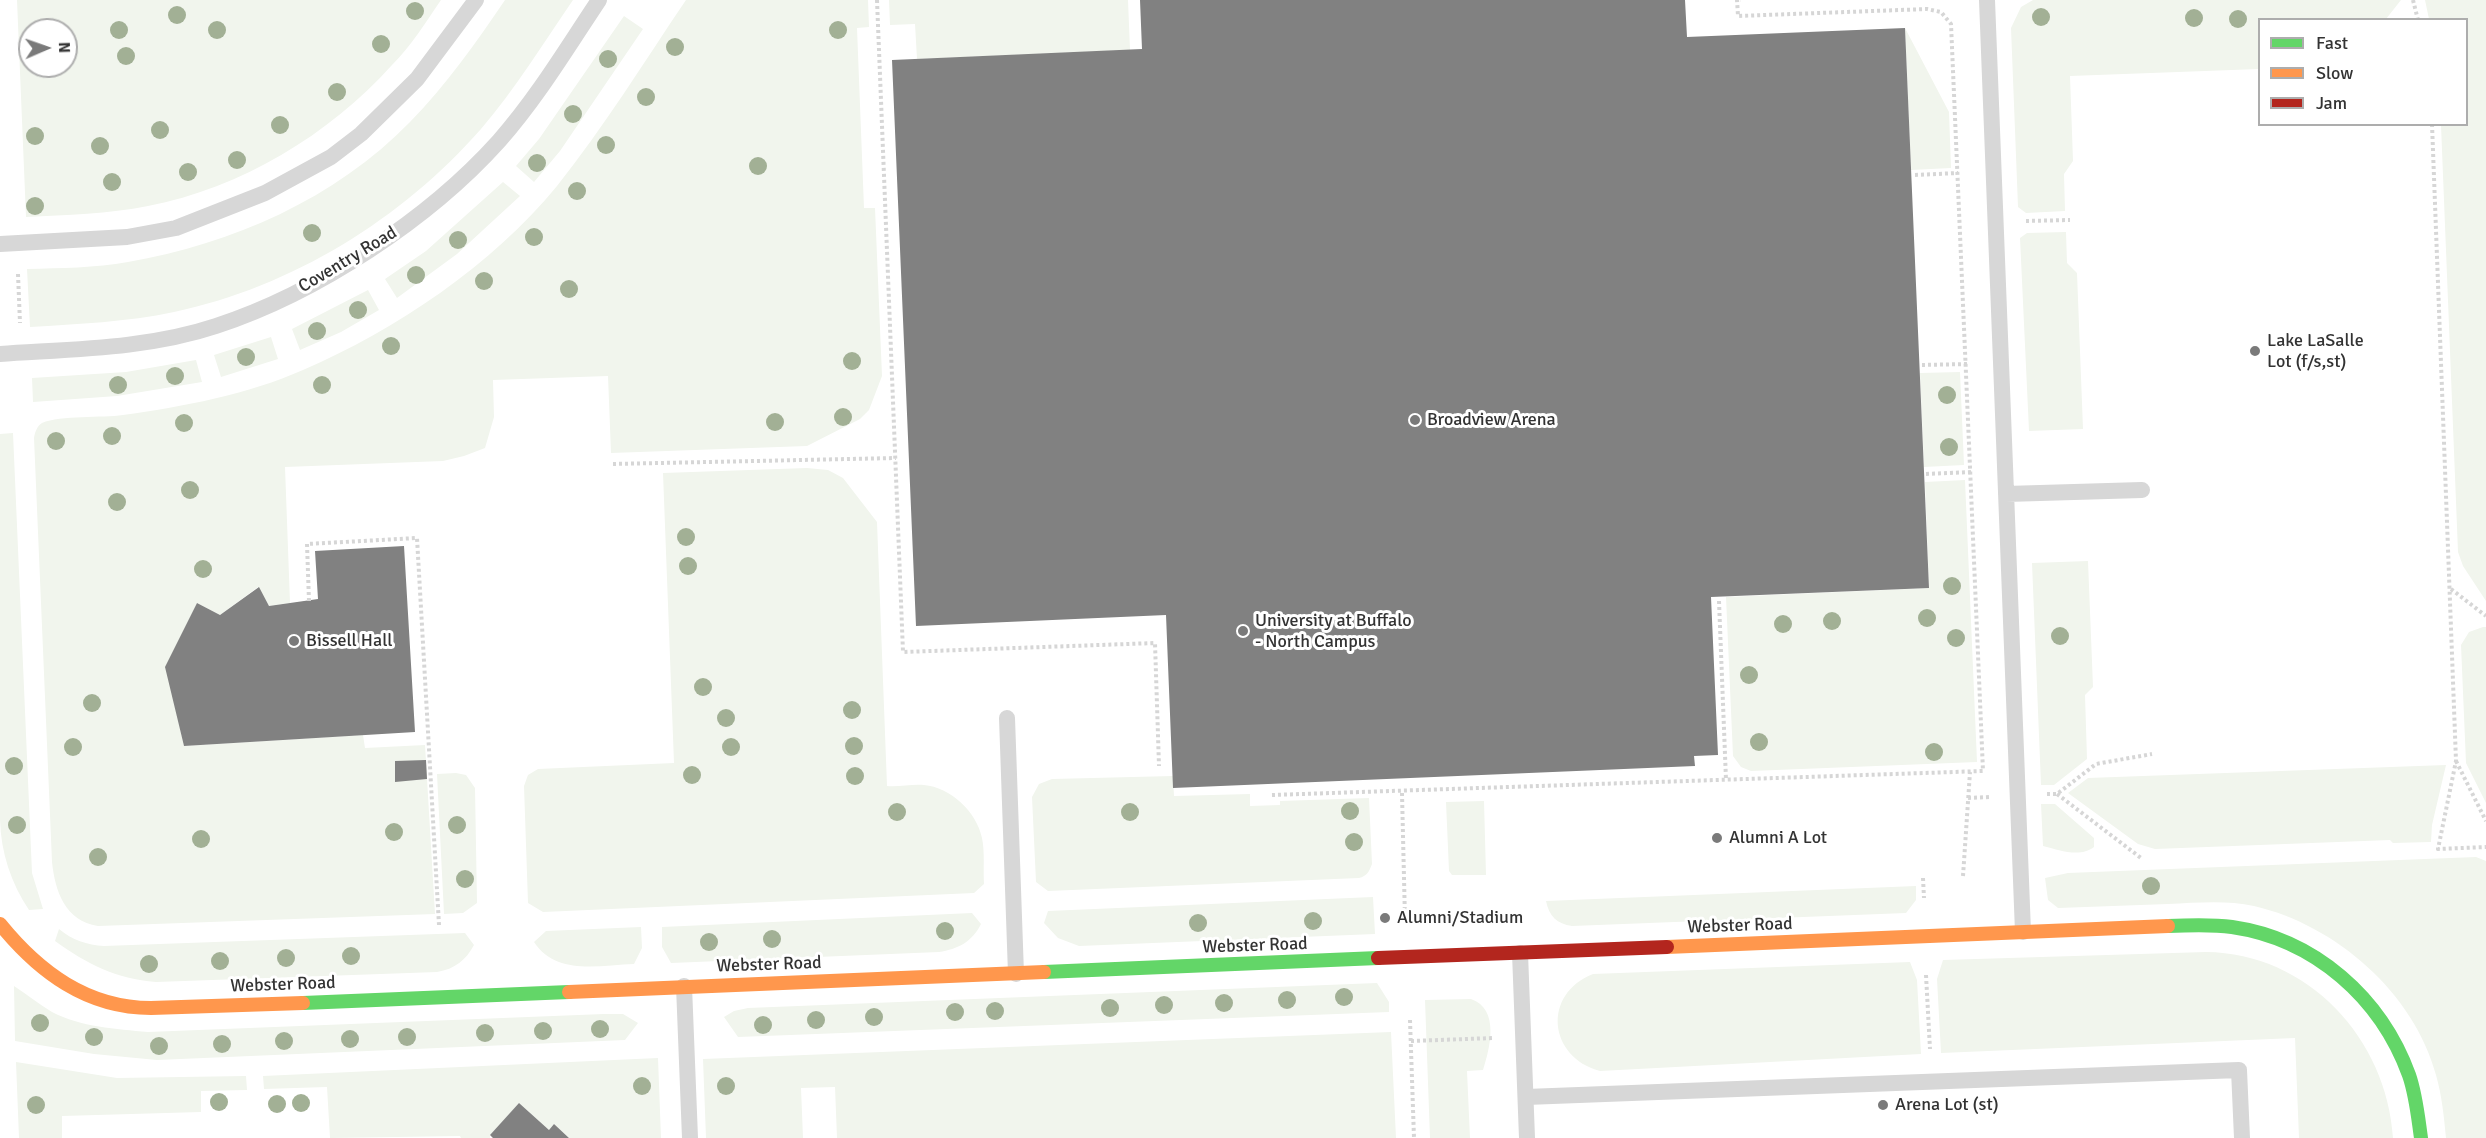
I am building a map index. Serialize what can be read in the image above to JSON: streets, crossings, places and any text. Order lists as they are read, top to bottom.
{
  "streets": {
    "street": ["Webster Road"],
    "lane": ["Coventry Road"]
  },
  "places": [
    "Lake LaSalle Lot (f/s,st)",
    "Broadview Arena",
    "University at Buffalo - North Campus",
    "Bissell Hall",
    "Alumni A Lot",
    "Alumni/Stadium",
    "Arena Lot (st)"
  ],
  "legend": ["Fast", "Slow", "Jam"],
  "north": "right"
}
